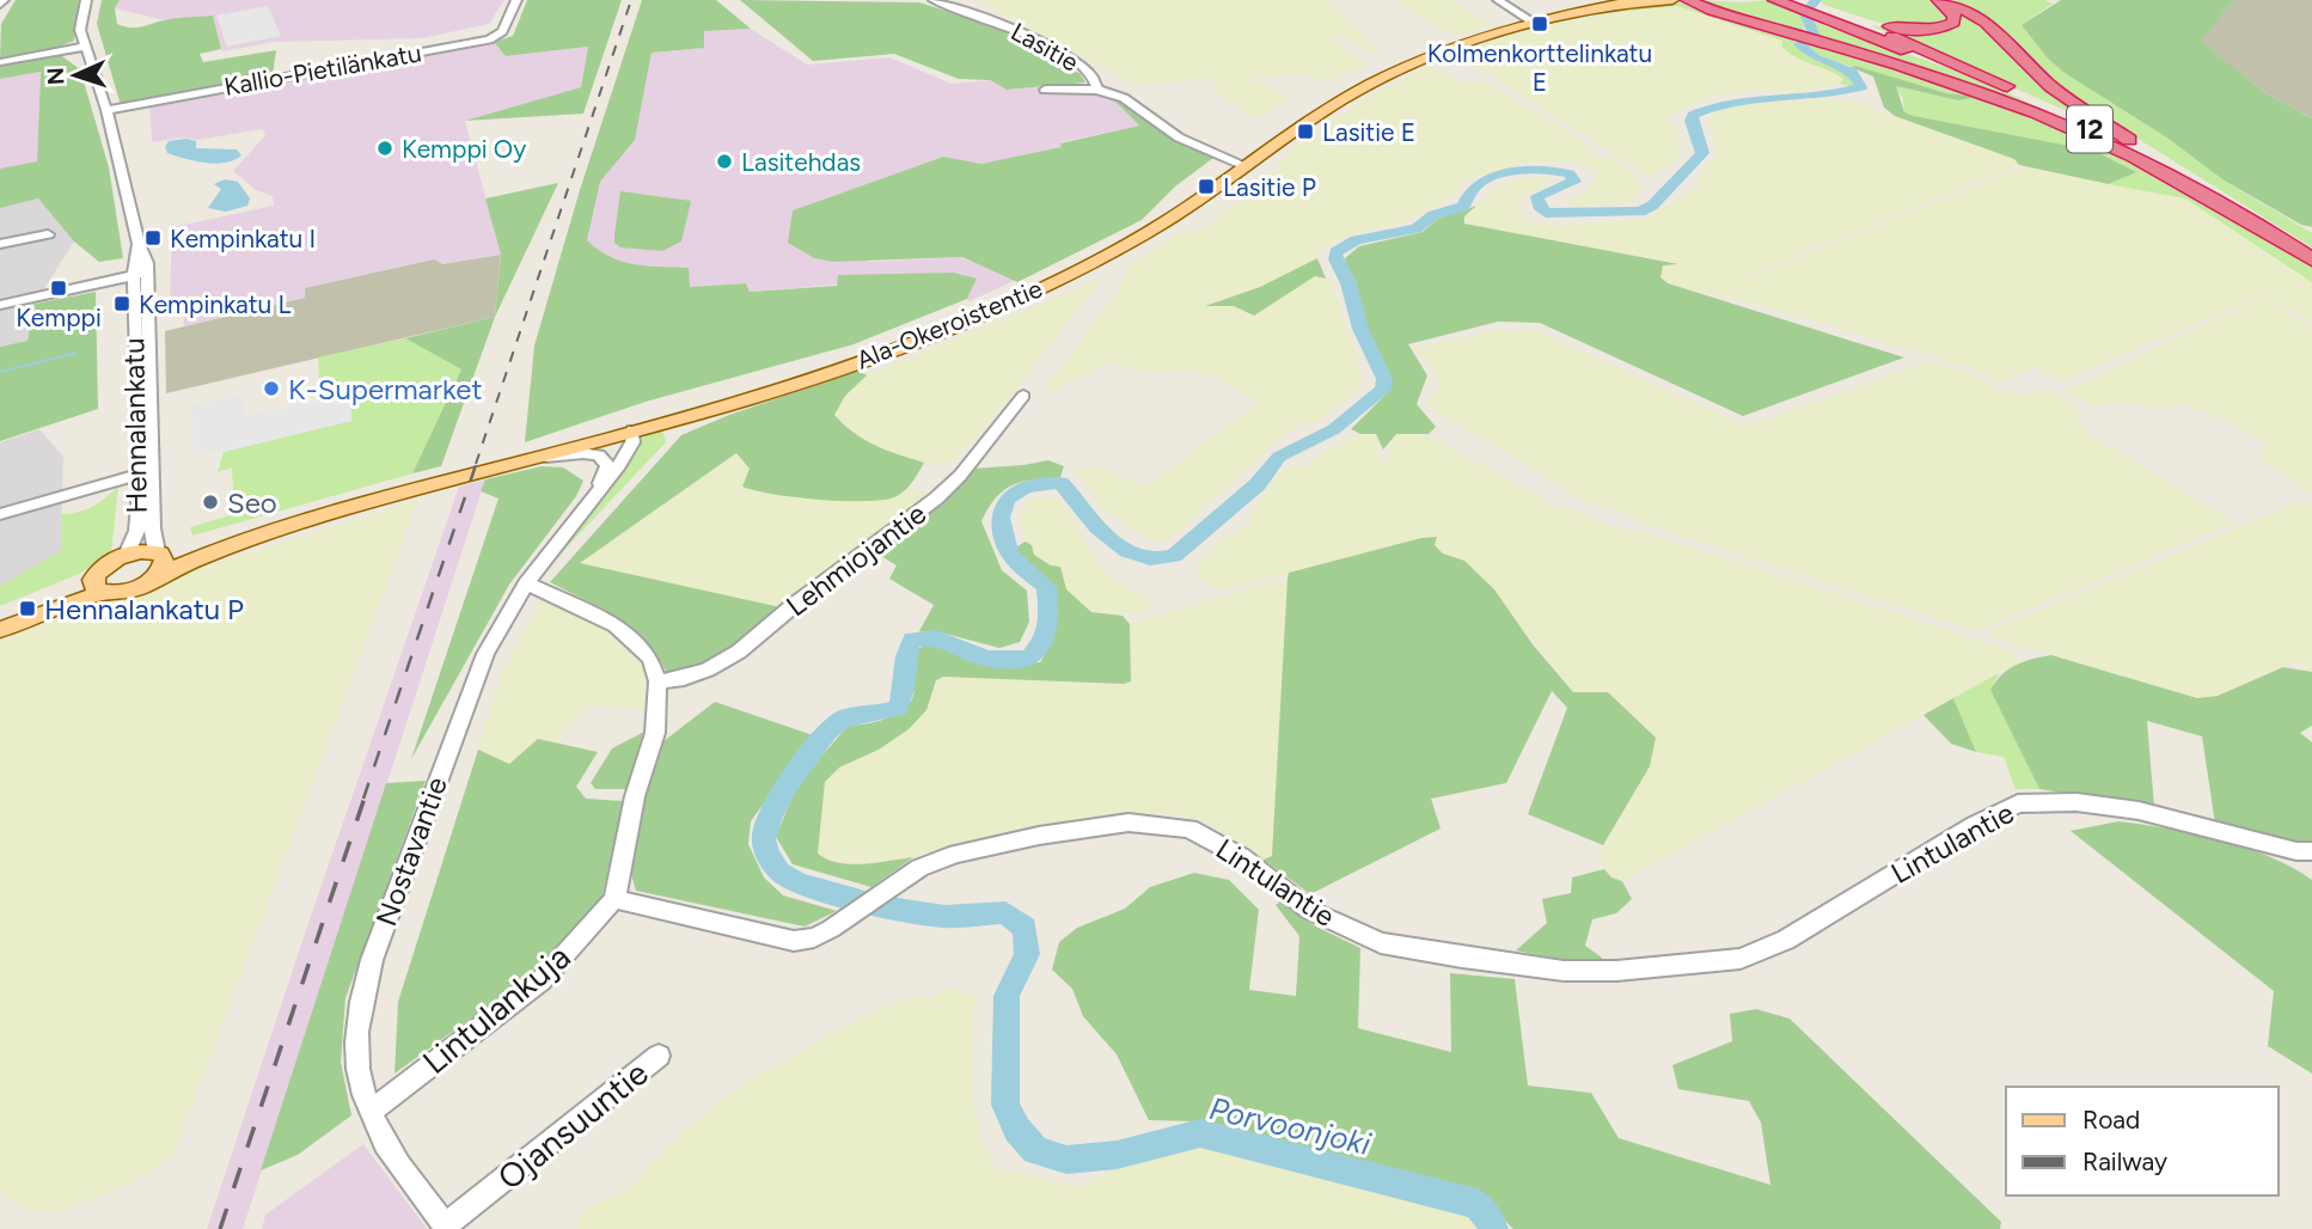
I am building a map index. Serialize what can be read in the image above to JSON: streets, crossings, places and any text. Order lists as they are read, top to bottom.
{
  "streets": {
    "highway": ["12"],
    "main road": ["Ala-Okeroistentie"],
    "street": [
      "Lasitie",
      "Kallio-Pietilänkatu",
      "Hennalankatu",
      "Lehmiojantie",
      "Lintulantie",
      "Nostavantie",
      "Lintulankuja",
      "Ojansuuntie"
    ]
  },
  "crossings": [
    ["Lasitie", "Ala-Okeroistentie"],
    ["Kallio-Pietilänkatu", "Hennalankatu"],
    ["Ala-Okeroistentie", "Hennalankatu"],
    ["Ala-Okeroistentie", "Nostavantie"],
    ["Lintulantie", "Lintulankuja"],
    ["Nostavantie", "Lintulankuja"],
    ["Nostavantie", "Ojansuuntie"]
  ],
  "water": ["Porvoonjoki"],
  "places": {
    "transit": [
      "Kolmenkorttelinkatu E",
      "Lasitie E",
      "Lasitie P",
      "Kempinkatu I",
      "Kemppi",
      "Kempinkatu L",
      "Hennalankatu P"
    ],
    "other": [
      "Kemppi Oy",
      "Lasitehdas",
      "K-Supermarket",
      "Seo"
    ]
  },
  "legend": ["Road", "Railway"],
  "north": "left"
}
